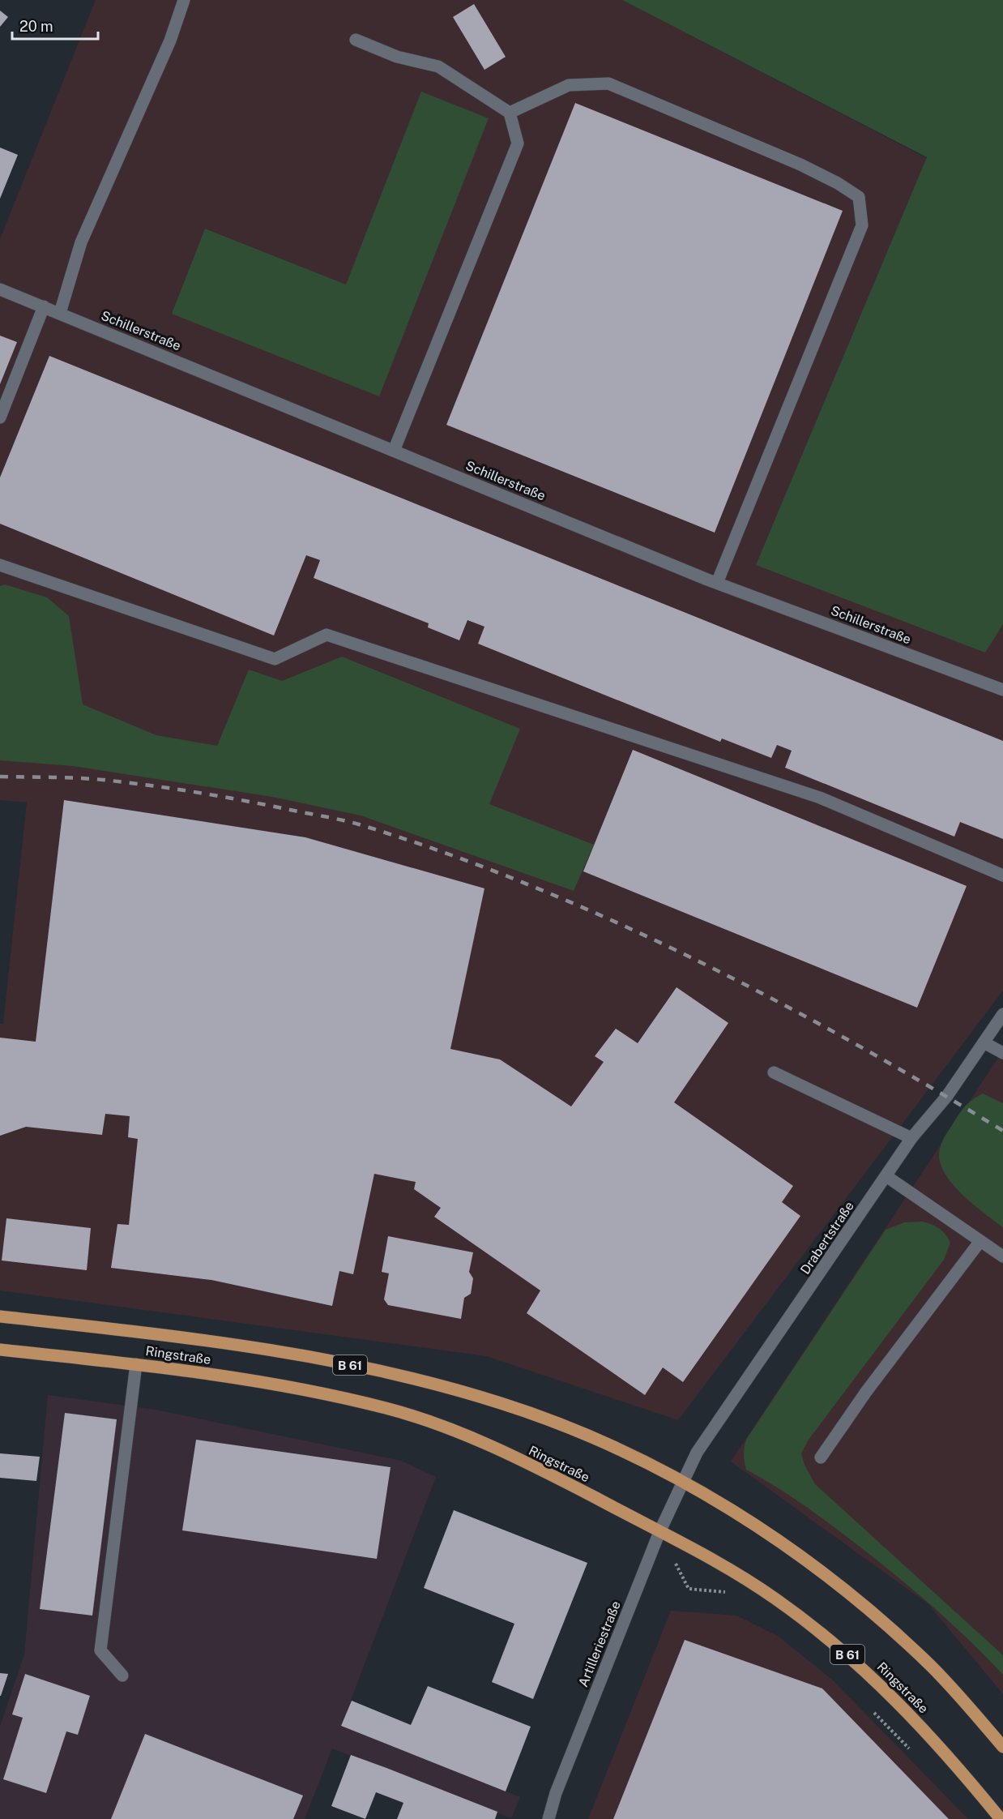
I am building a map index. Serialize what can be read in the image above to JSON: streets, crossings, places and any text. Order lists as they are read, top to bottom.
{
  "streets": {
    "main road": ["Ringstraße", "B 61"],
    "street": ["Schillerstraße", "Drabertstraße", "Artilleriestraße"]
  },
  "crossings": [
    ["Drabertstraße", "Ringstraße"],
    ["Drabertstraße", "Artilleriestraße"],
    ["Ringstraße", "Artilleriestraße"]
  ],
  "scale_bar": "20 m"
}
